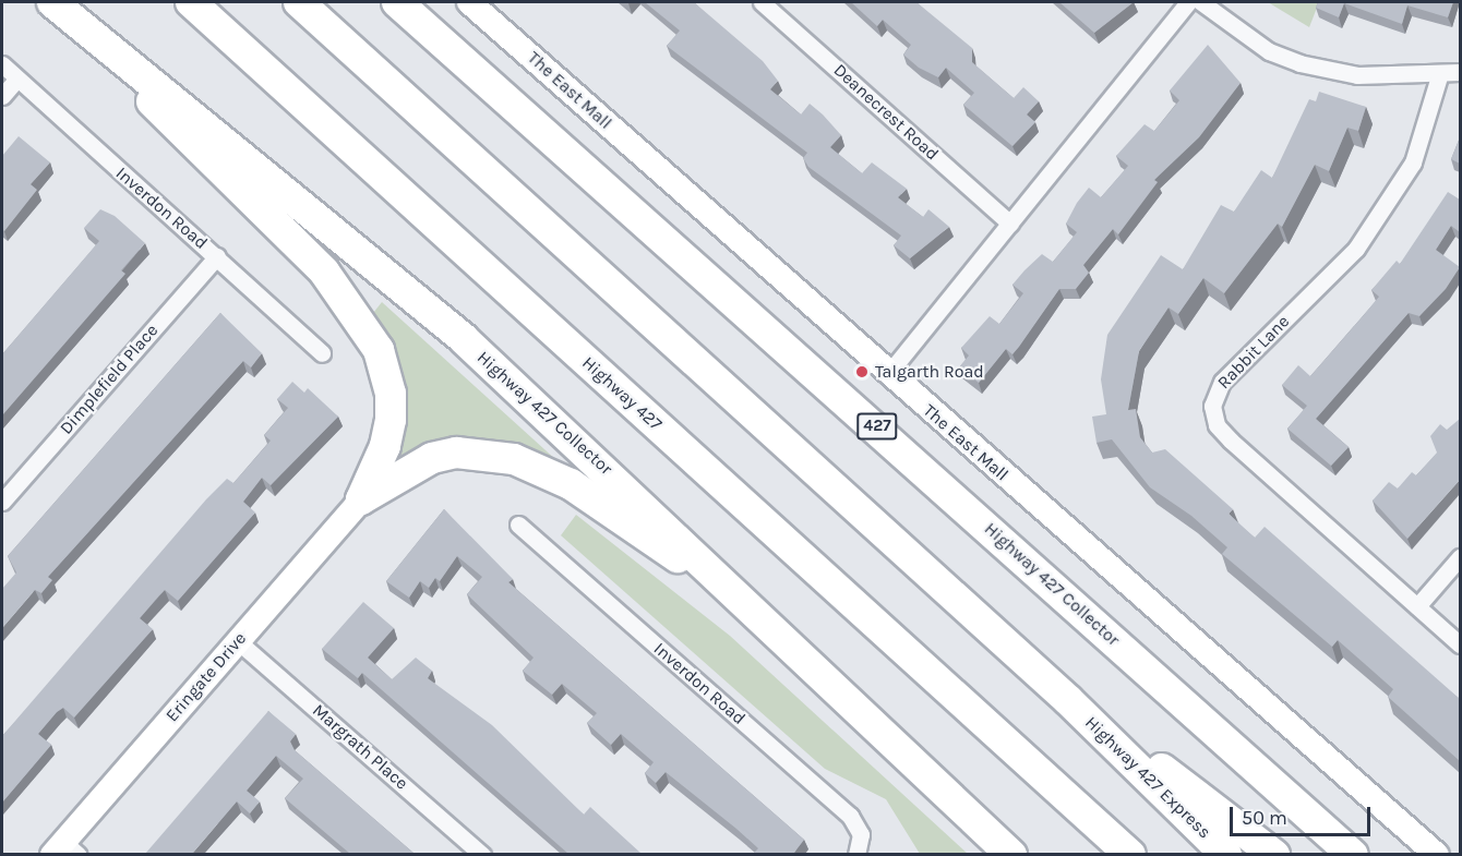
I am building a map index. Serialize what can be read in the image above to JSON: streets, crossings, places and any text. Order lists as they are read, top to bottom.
{
  "streets": {
    "highway": [
      "Highway 427",
      "Highway 427 Collector",
      "427",
      "Highway 427 Express"
    ],
    "main road": ["The East Mall", "Eringate Drive"],
    "street": [
      "Deanecrest Road",
      "Inverdon Road",
      "Rabbit Lane",
      "Dimplefield Place",
      "Margrath Place"
    ]
  },
  "crossings": [
    ["Inverdon Road", "Dimplefield Place"],
    ["Eringate Drive", "Margrath Place"]
  ],
  "places": ["Talgarth Road"],
  "scale_bar": "50 m"
}
